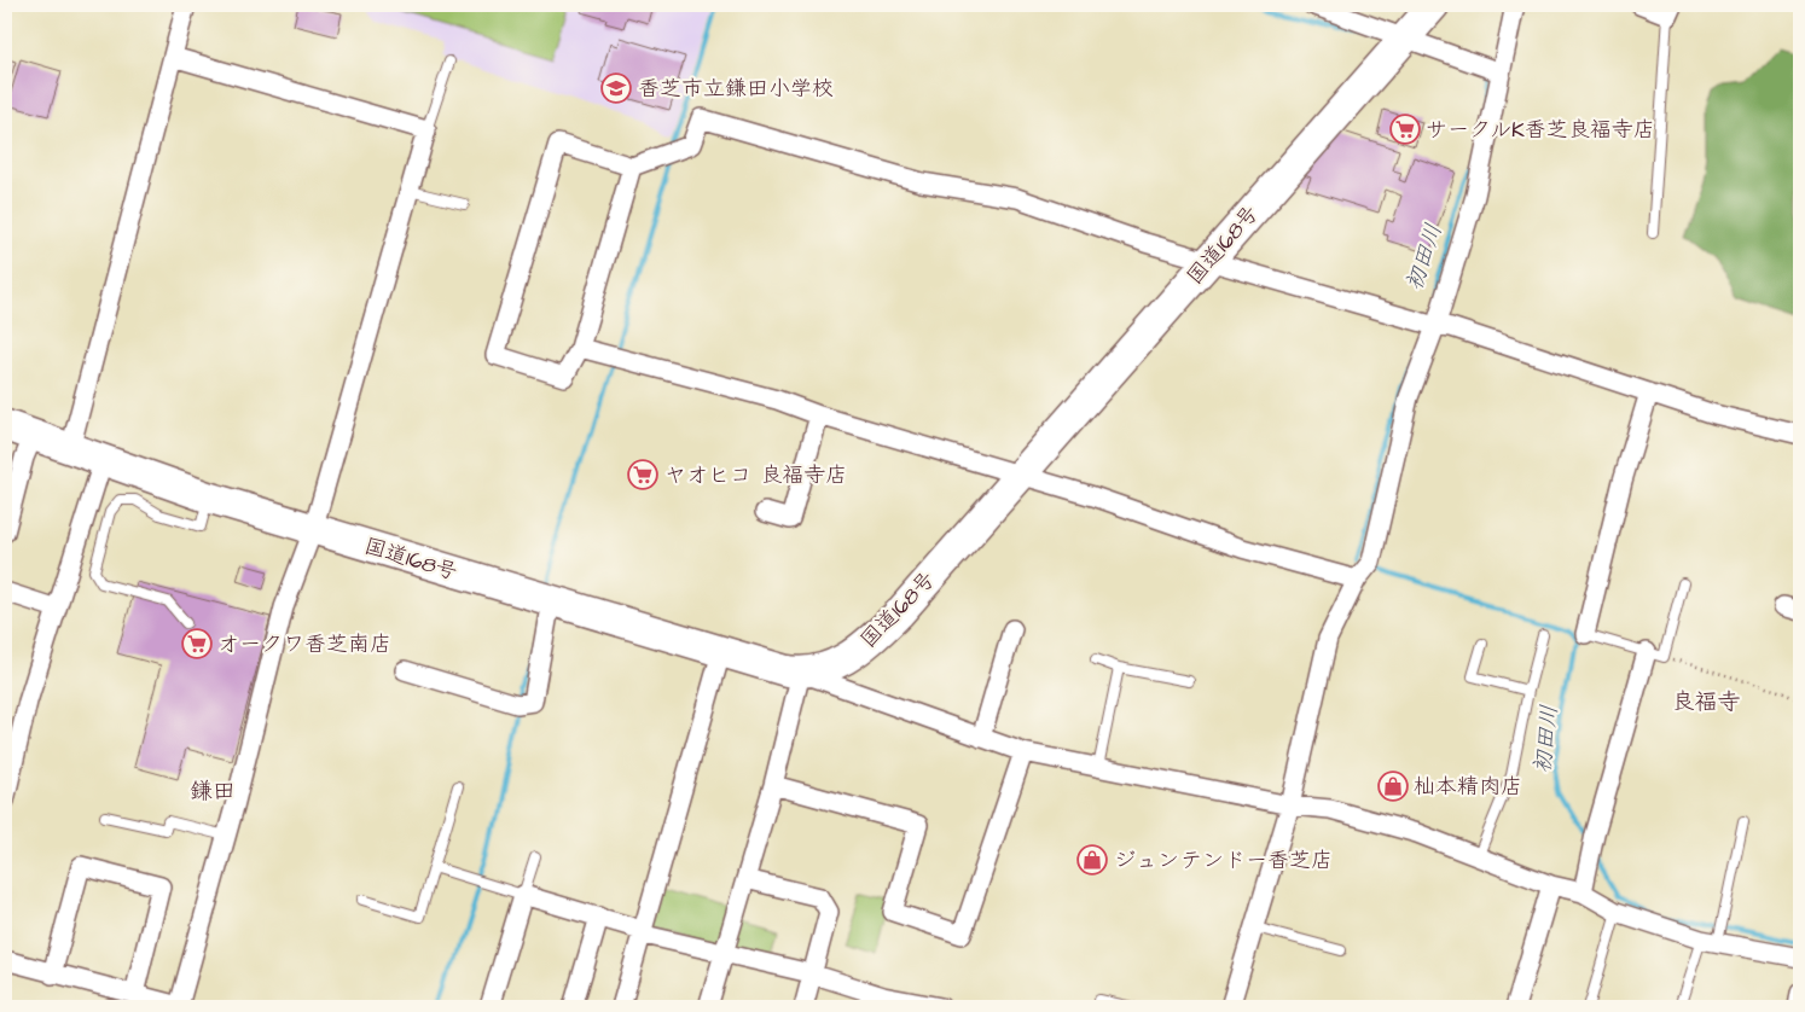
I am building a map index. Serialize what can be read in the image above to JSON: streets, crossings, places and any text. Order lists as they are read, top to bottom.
{
  "streets": {
    "highway": ["国道168号"]
  },
  "districts": ["良福寺", "鎌田"],
  "water": ["初田川"],
  "places": {
    "school or university": ["香芝市立鎌田小学校"],
    "supermarket": ["サークルK香芝良福寺店", "ヤオヒコ 良福寺店", "オークワ香芝南店"],
    "shop": ["杣本精肉店", "ジュンテンドー香芝店"]
  }
}
